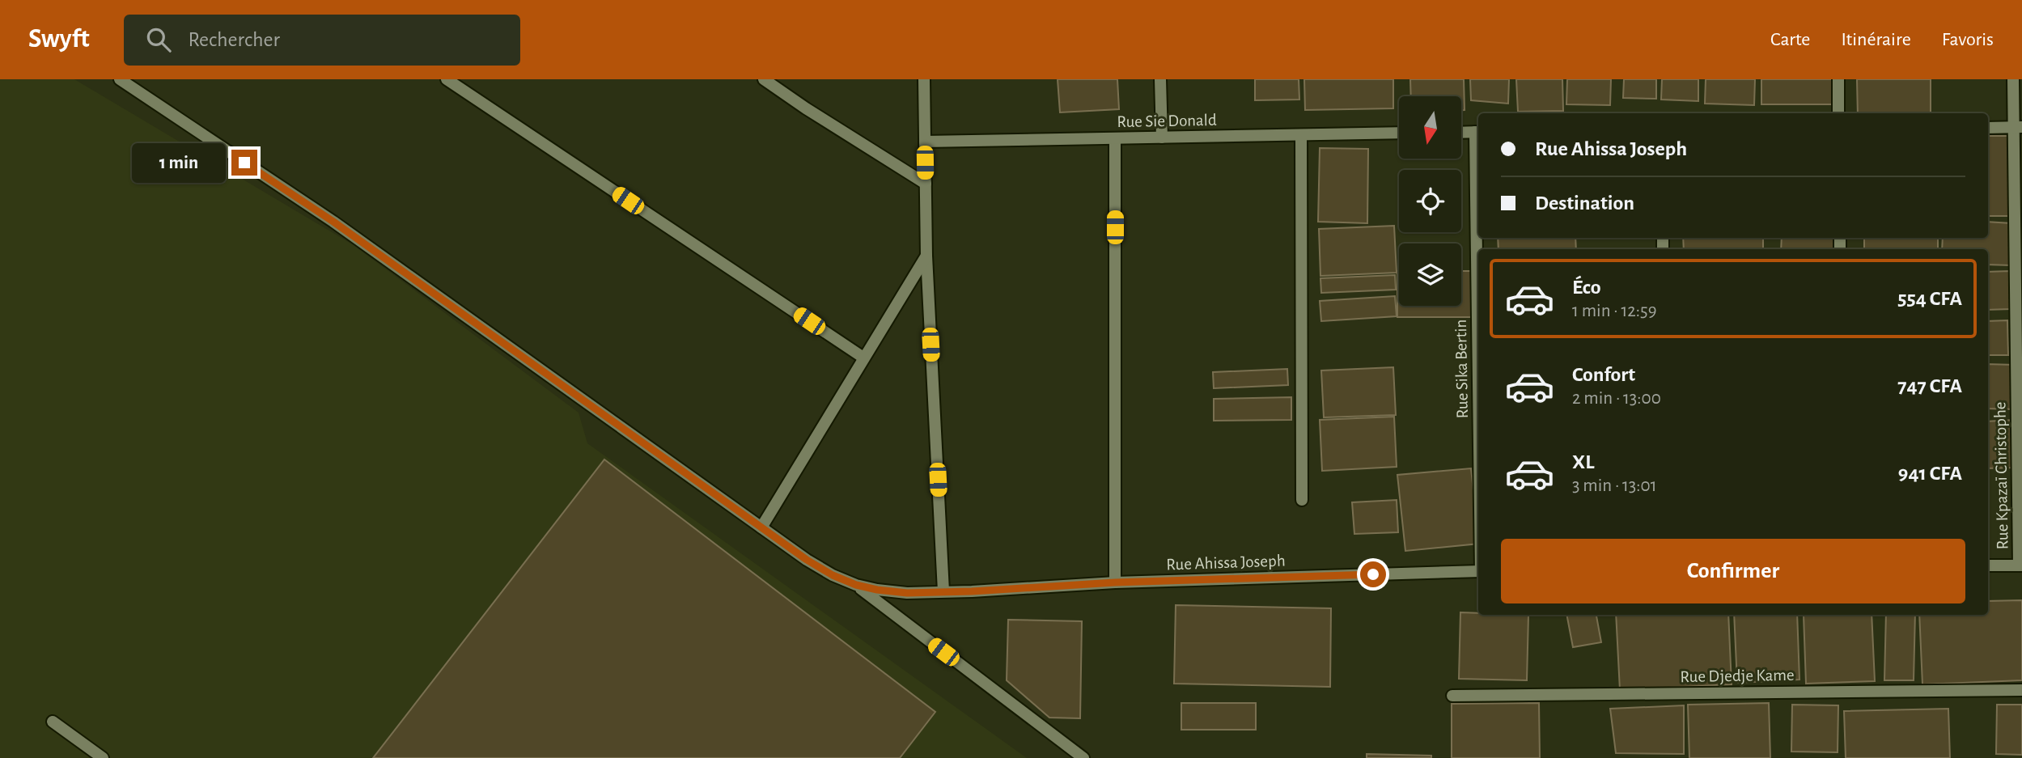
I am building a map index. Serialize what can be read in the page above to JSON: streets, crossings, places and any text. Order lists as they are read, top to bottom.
{
  "streets": {
    "street": [
      "Rue Sie Donald",
      "Rue Kpazaï Christophe",
      "Rue Ahissa Joseph",
      "Rue Djedje Kame"
    ]
  },
  "north": "bottom",
  "page": {
    "header": "Swyft",
    "search": "Rechercher",
    "nav": ["Carte", "Itinéraire", "Favoris"],
    "banner": ["Rue Ahissa Joseph", "Destination"],
    "bubble": "1 min",
    "list": [
      {
        "name": "Éco",
        "note": "1 min · 12:59",
        "value": "554 CFA"
      },
      {
        "name": "Confort",
        "note": "2 min · 13:00",
        "value": "747 CFA"
      },
      {
        "name": "XL",
        "note": "3 min · 13:01",
        "value": "941 CFA"
      }
    ],
    "buttons": "Confirmer"
  }
}
